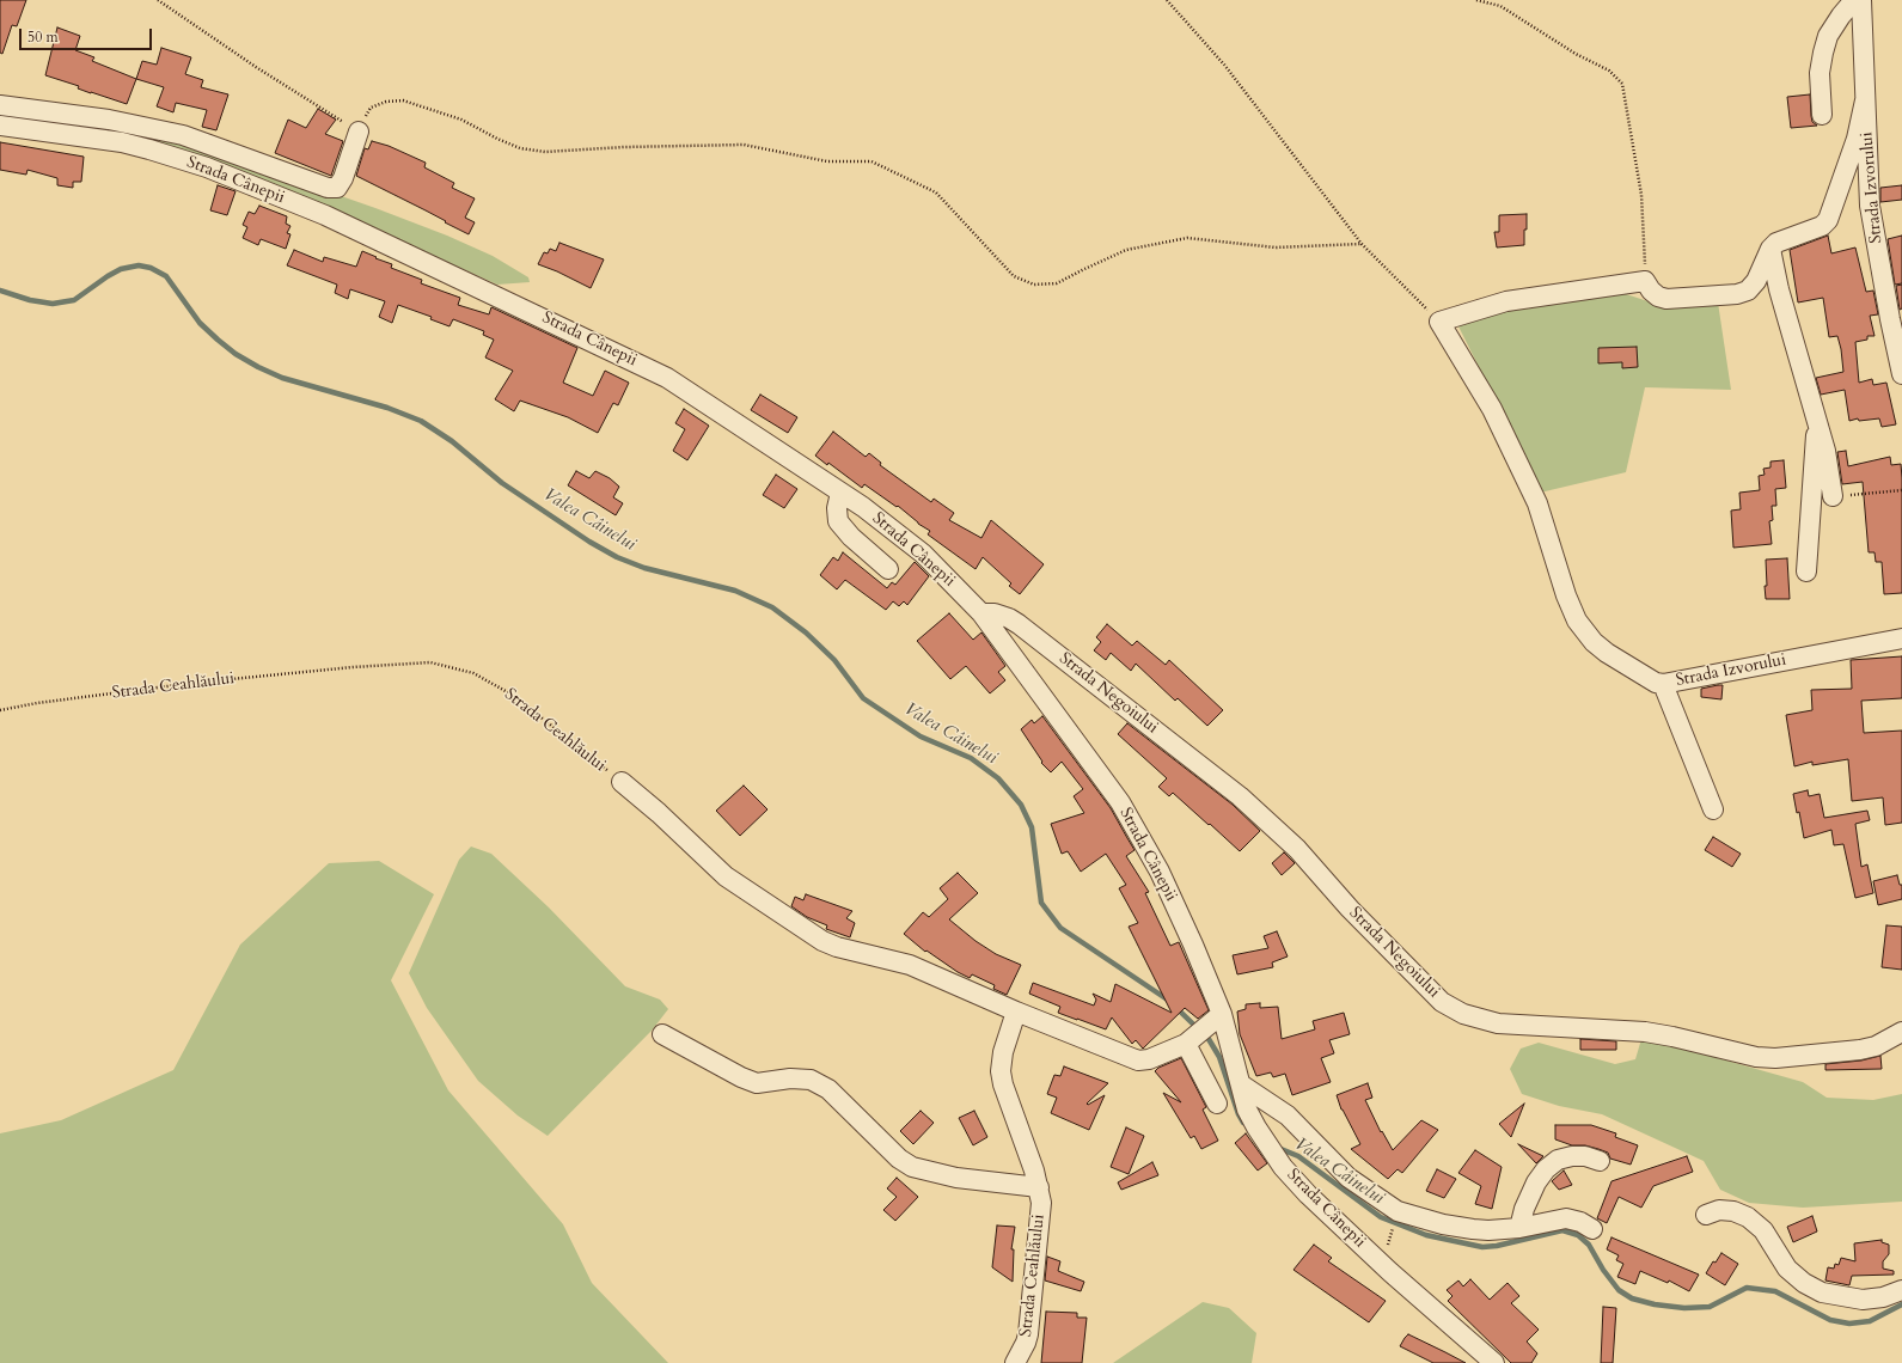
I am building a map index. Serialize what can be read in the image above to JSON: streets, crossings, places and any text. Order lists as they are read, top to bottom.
{
  "streets": {
    "street": [
      "Strada Cânepii",
      "Strada Izvorului",
      "Strada Ceahlăului",
      "Strada Negoiului"
    ]
  },
  "crossings": [
    ["Strada Cânepii", "Strada Ceahlăului"],
    ["Strada Cânepii", "Strada Negoiului"]
  ],
  "water": ["Valea Câinelui"],
  "scale_bar": "50 m"
}
